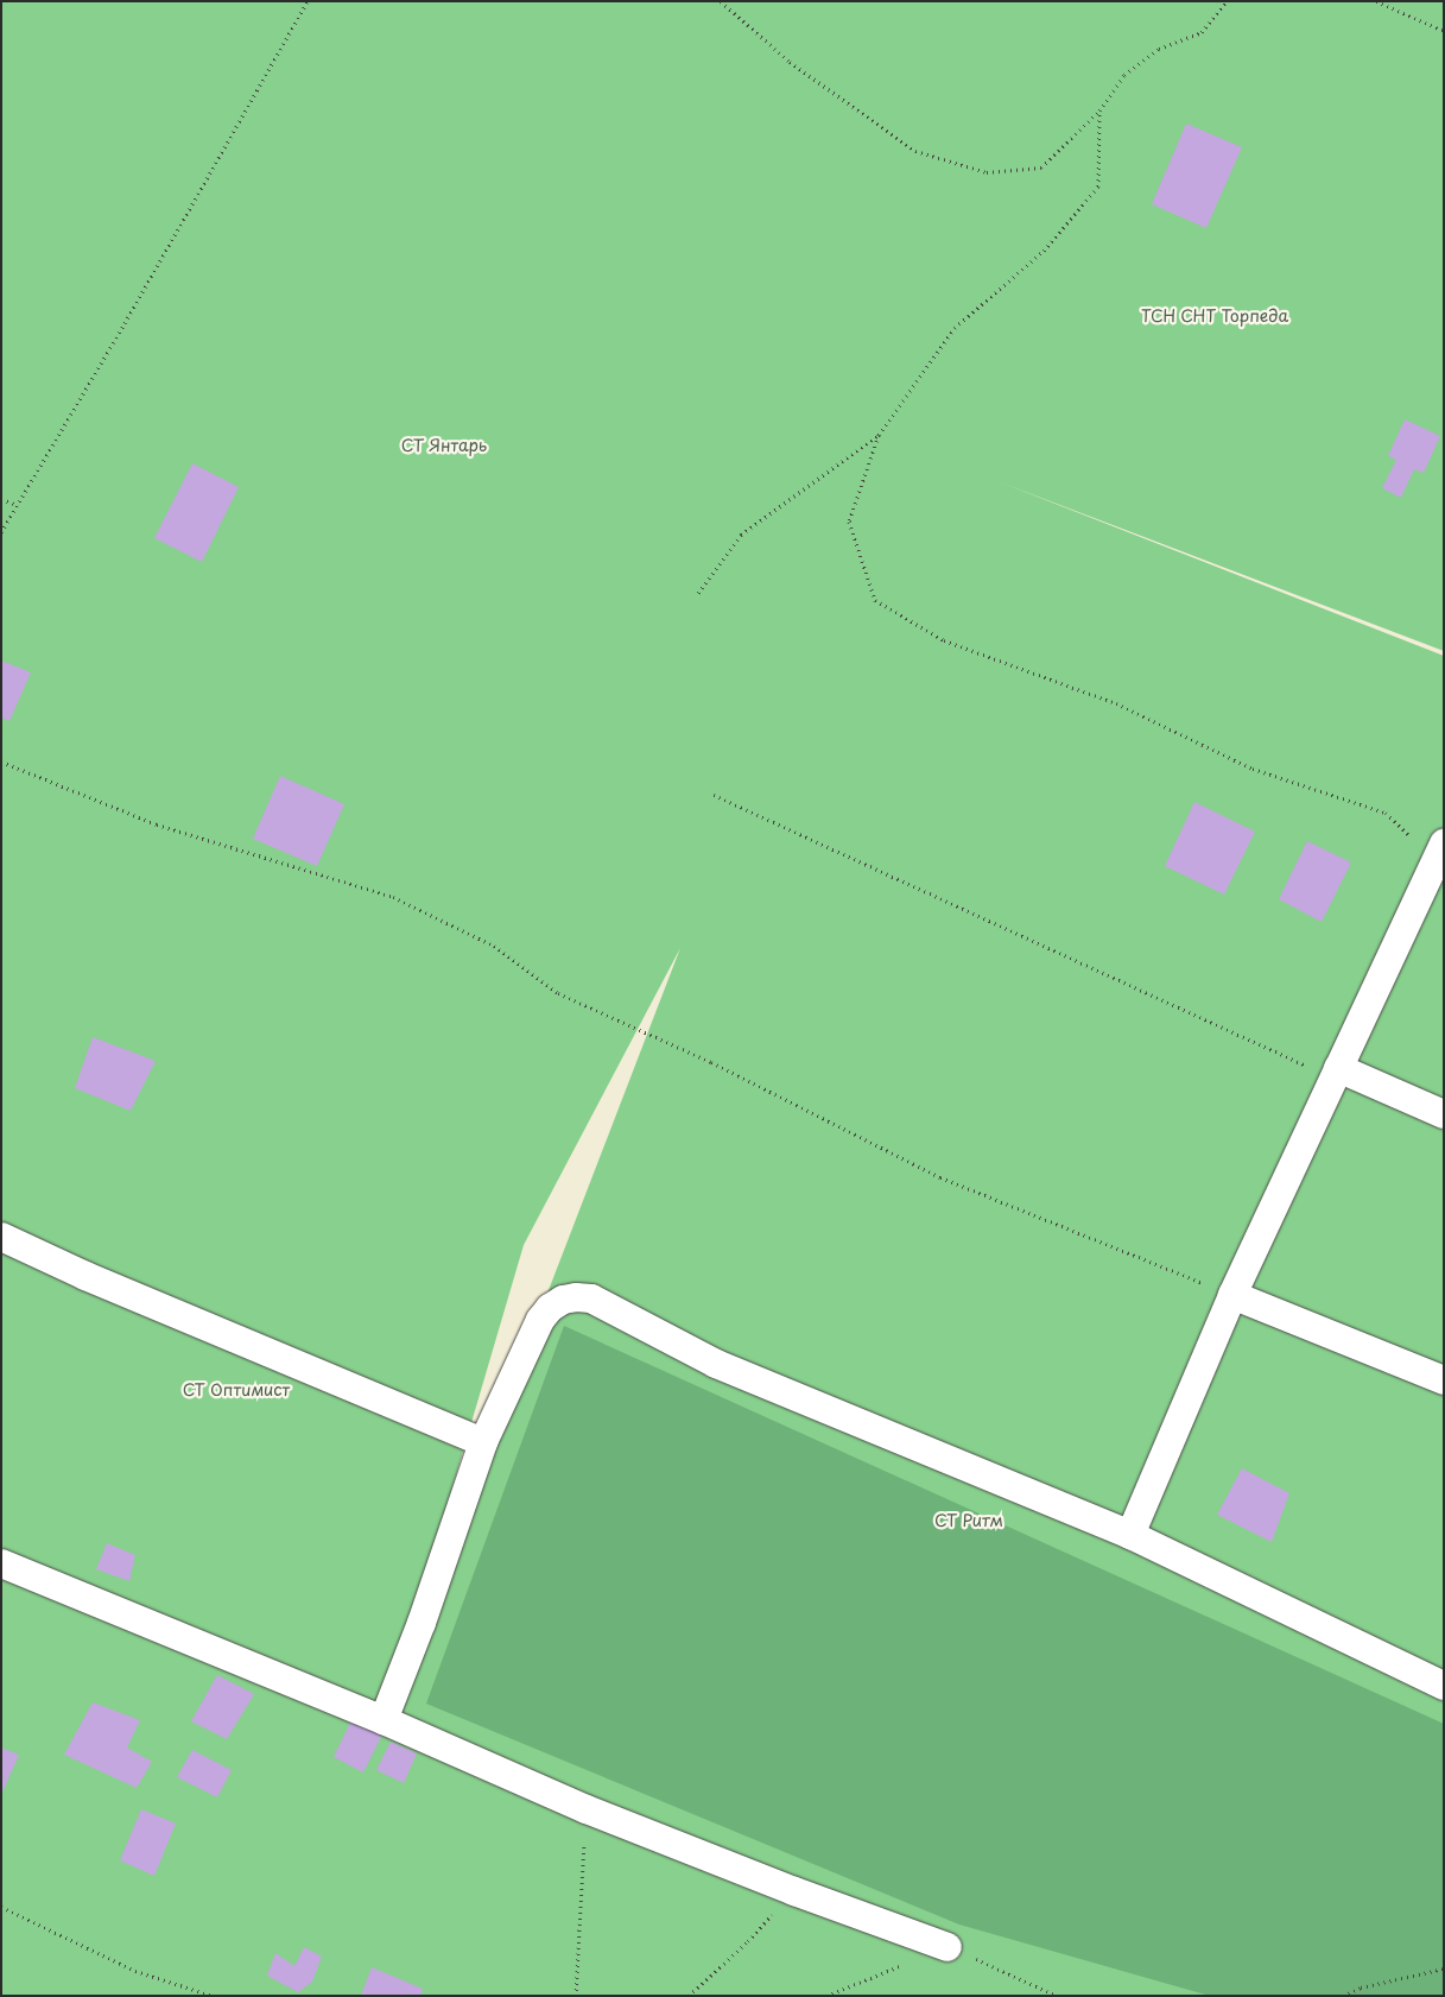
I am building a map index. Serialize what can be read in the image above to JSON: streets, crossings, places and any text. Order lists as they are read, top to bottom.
{
  "parks": [
    "ТСН СНТ Торпеда",
    "СТ Янтарь",
    "СТ Оптимист",
    "СТ Ритм"
  ]
}
